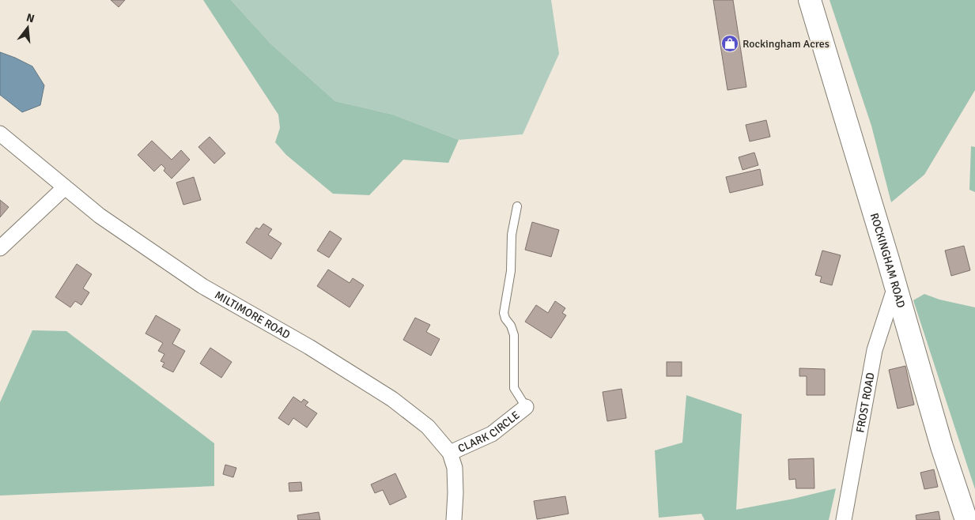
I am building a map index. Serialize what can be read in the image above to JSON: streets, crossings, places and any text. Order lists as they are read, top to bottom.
{
  "streets": {
    "main road": ["ROCKINGHAM ROAD"],
    "street": ["MILTIMORE ROAD", "FROST ROAD", "CLARK CIRCLE"]
  },
  "crossings": [
    ["ROCKINGHAM ROAD", "FROST ROAD"],
    ["MILTIMORE ROAD", "CLARK CIRCLE"]
  ],
  "places": {
    "shop": ["Rockingham Acres"]
  },
  "north": "top"
}
